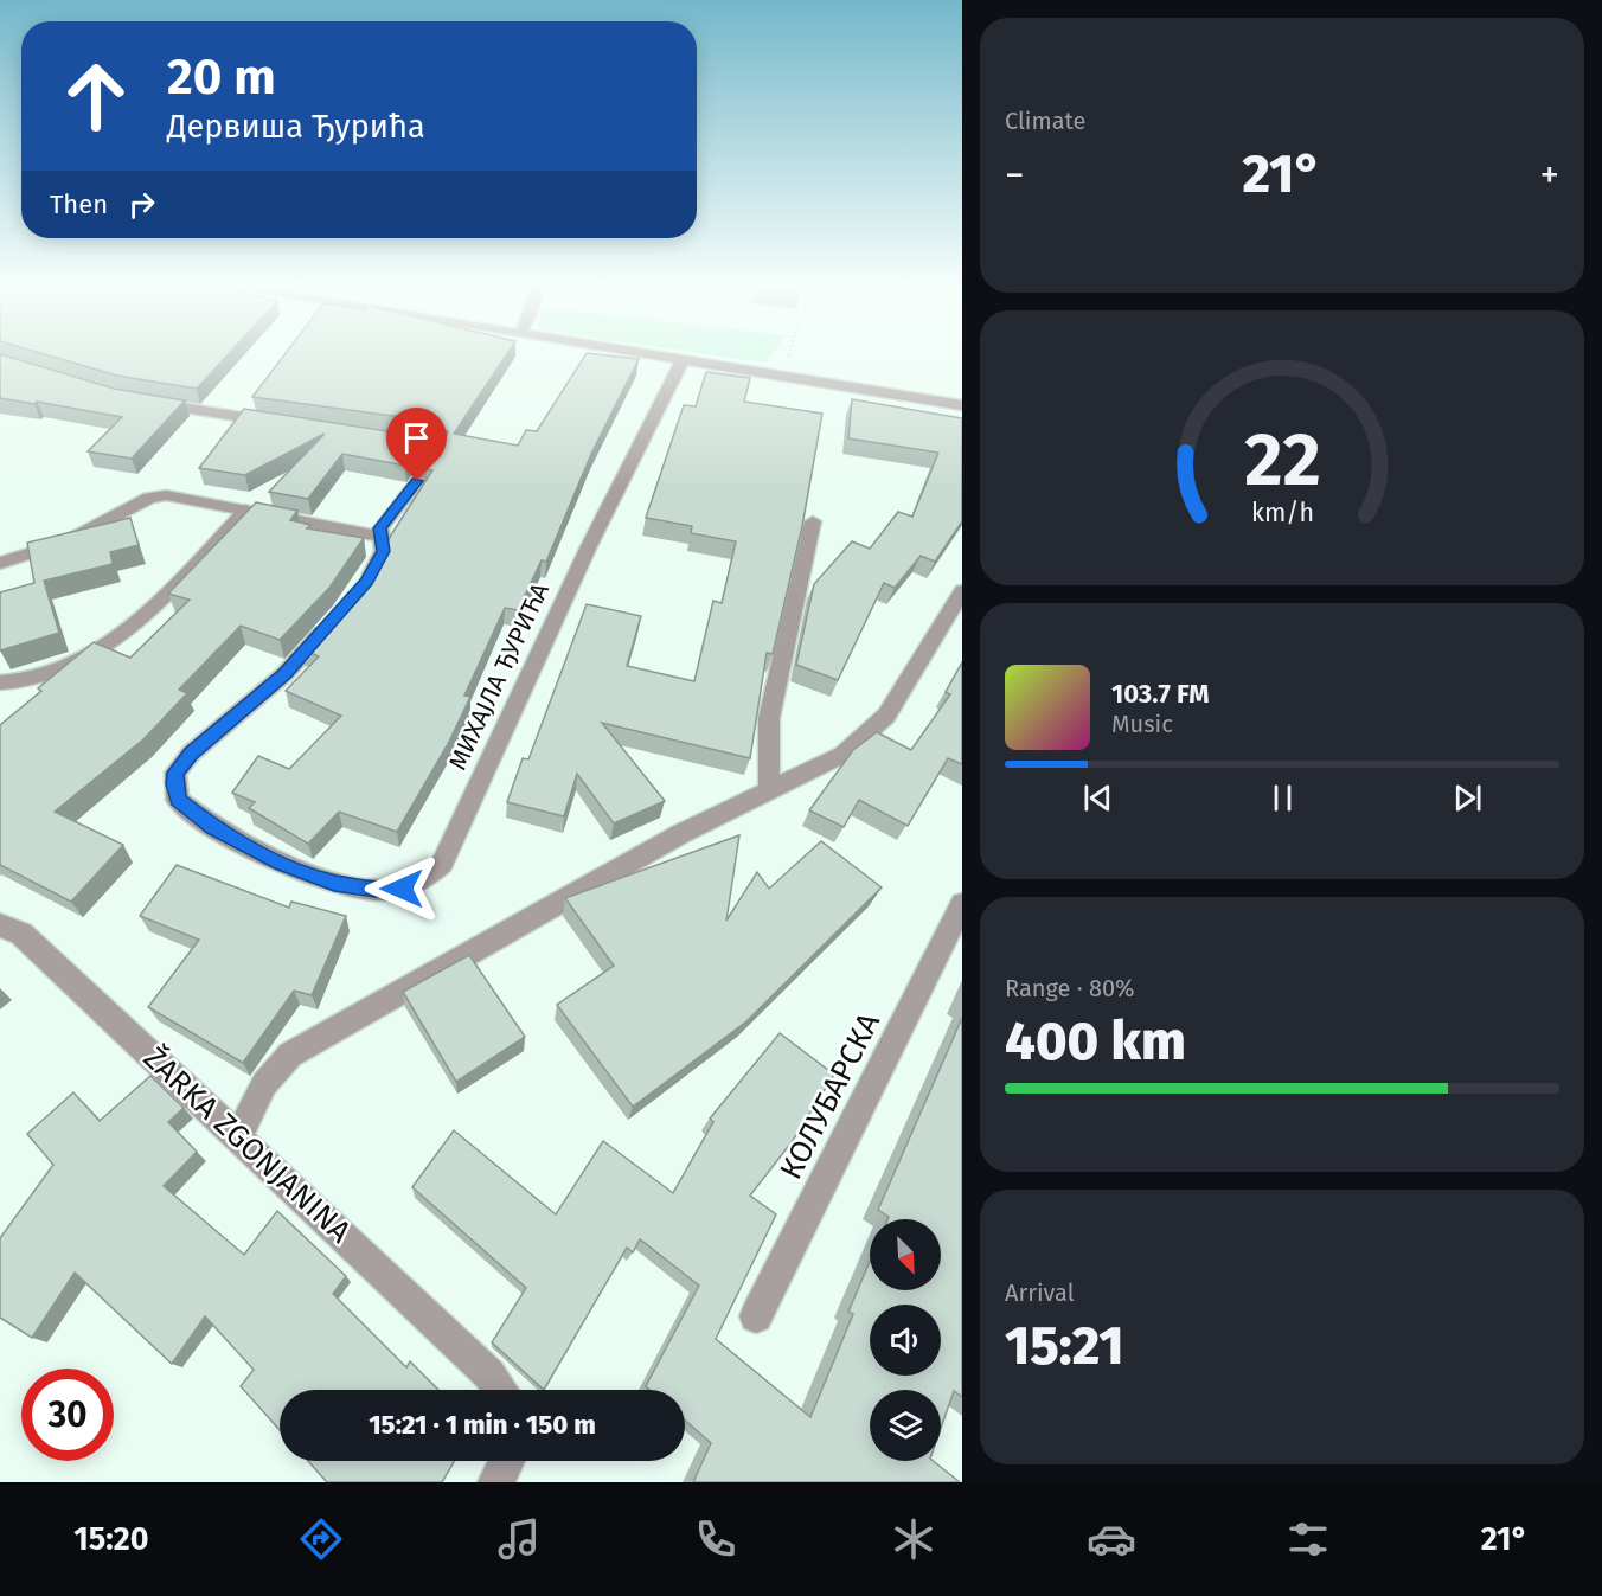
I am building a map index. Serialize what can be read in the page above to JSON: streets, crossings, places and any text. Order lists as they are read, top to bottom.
{
  "streets": {
    "street": ["МИХАЈЛА ЂУРИЋА", "КОЛУБАРСКА", "ŽARKA ZGONJANINA"]
  },
  "north": "bottom right",
  "page": {
    "tile": [
      "Climate",
      ["Range · 80%", "400 km"],
      ["Arrival", "15:21"]
    ],
    "turn": ["20 m", "Дервиша Ђурића"],
    "heat": ["−", "21°", "+"],
    "then": "Then",
    "song": ["103.7 FM", "Music"],
    "limit": "30",
    "trip": "15:21 · 1 min · 150 m",
    "tabs": ["15:20", "21°"],
    "gauge": ["22", "km/h"]
  }
}
